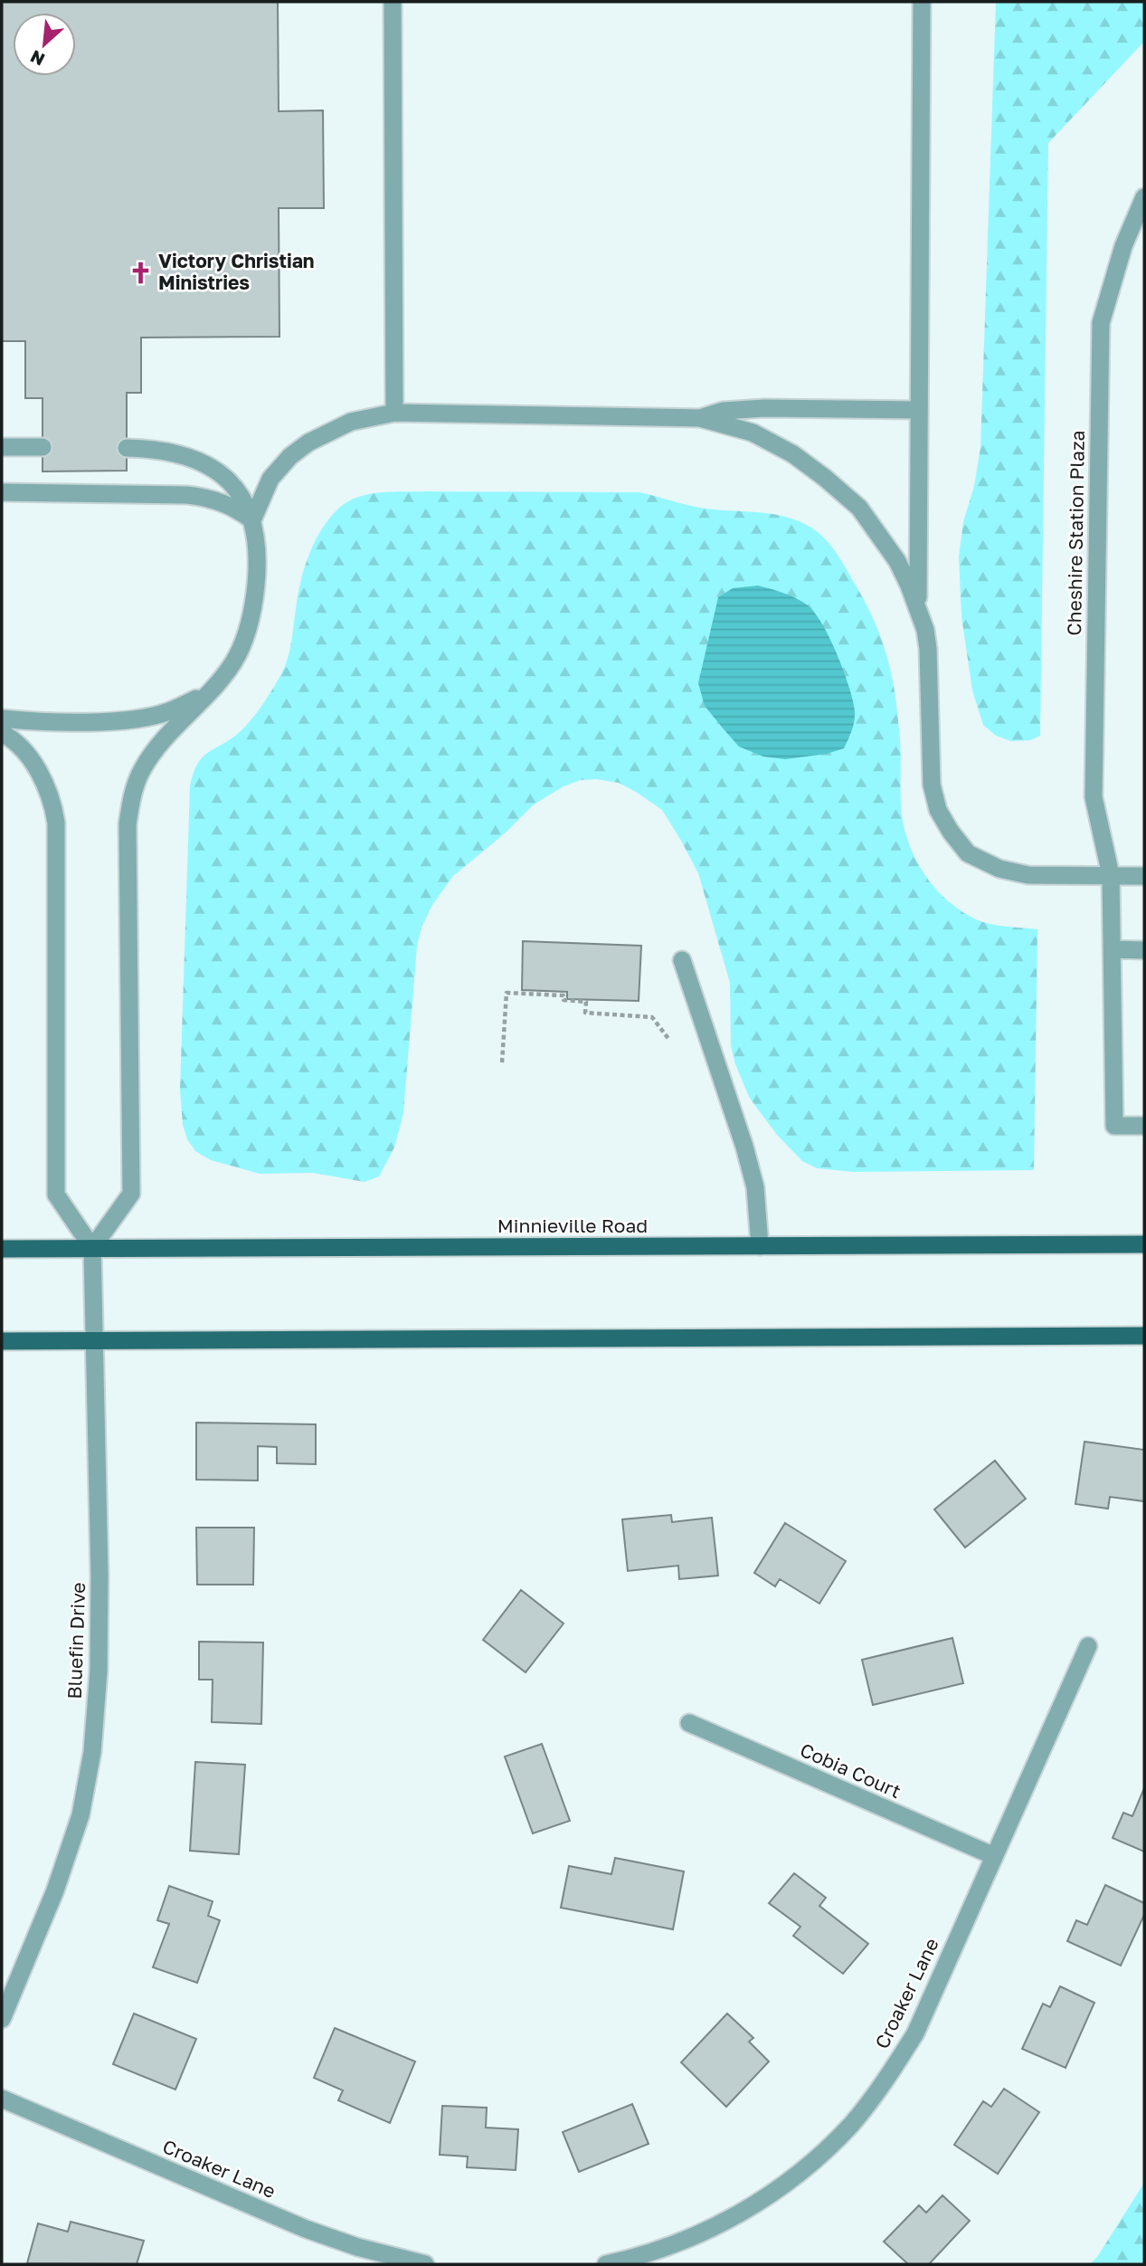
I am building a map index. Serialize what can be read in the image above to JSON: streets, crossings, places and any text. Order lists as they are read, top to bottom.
{
  "streets": {
    "main road": ["Minnieville Road"],
    "street": [
      "Cheshire Station Plaza",
      "Bluefin Drive",
      "Cobia Court",
      "Croaker Lane"
    ]
  },
  "crossings": [
    ["Minnieville Road", "Bluefin Drive"],
    ["Cobia Court", "Croaker Lane"]
  ],
  "places": {
    "church": ["Victory Christian Ministries"]
  },
  "north": "bottom left"
}
